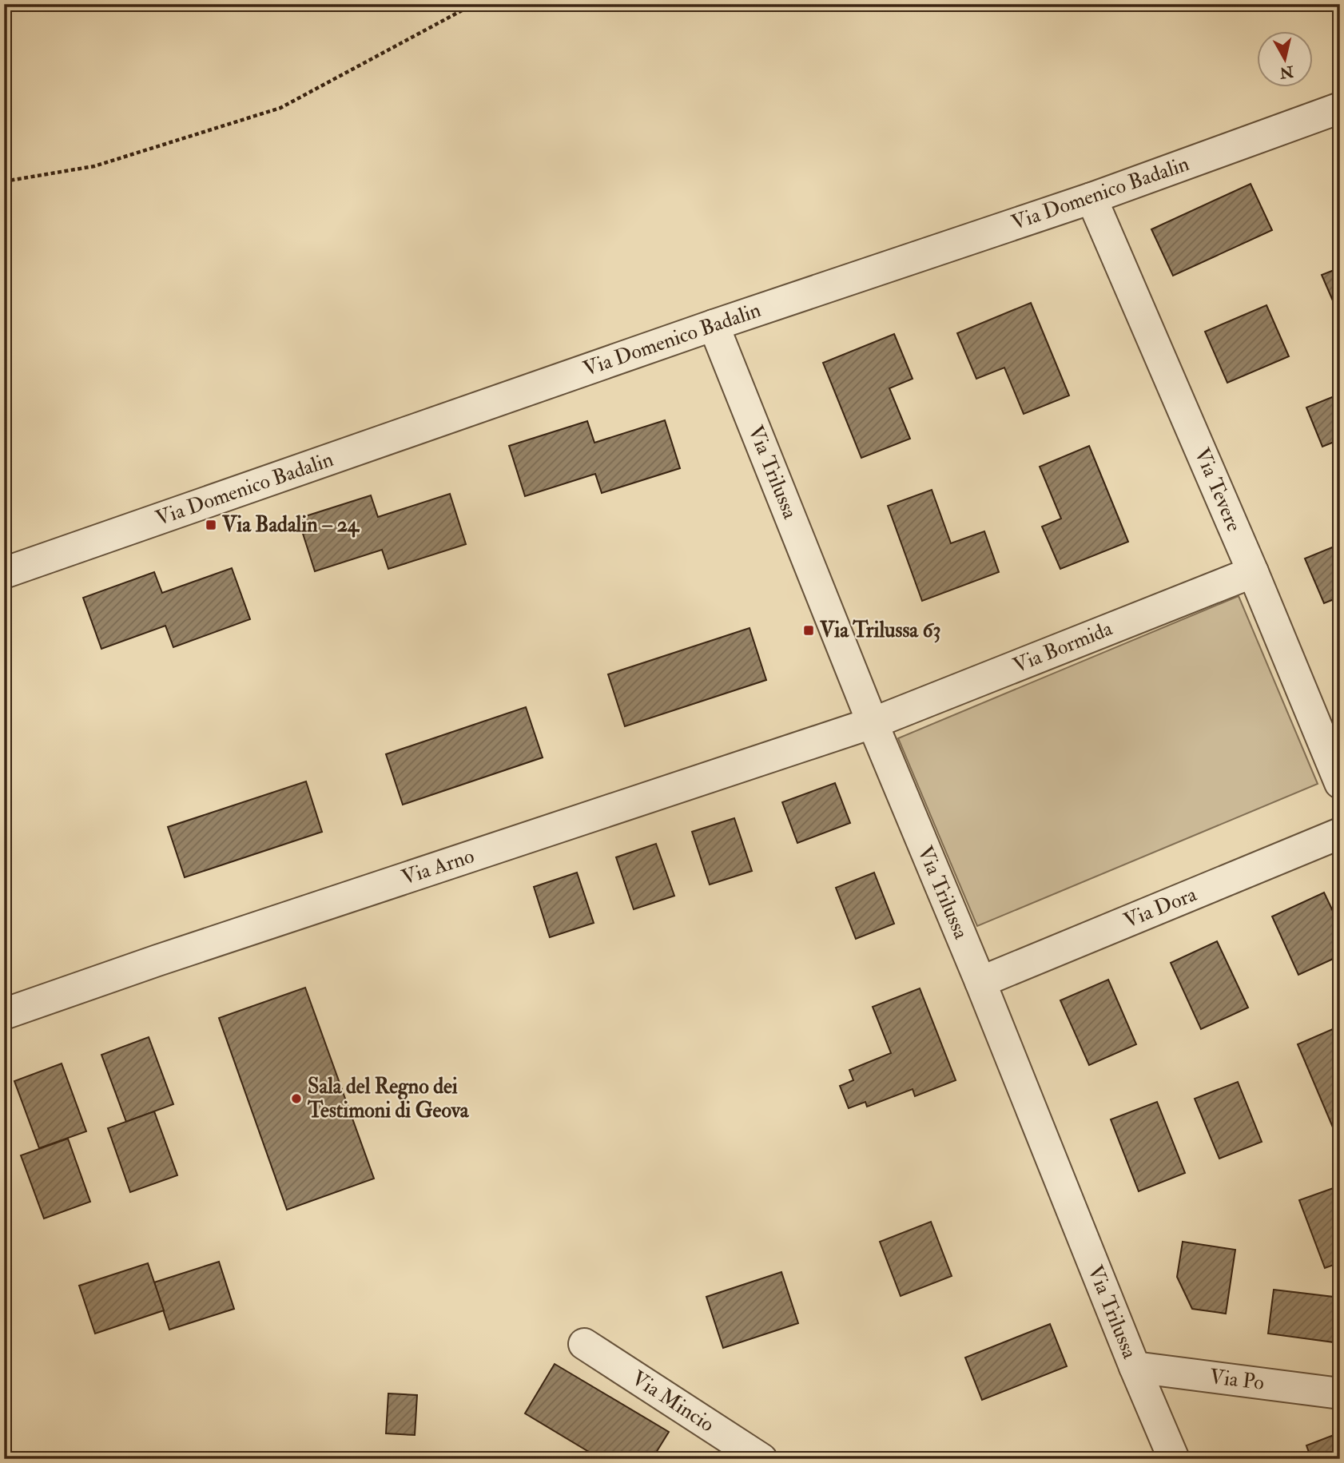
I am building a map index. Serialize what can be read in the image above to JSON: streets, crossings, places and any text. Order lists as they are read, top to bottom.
{
  "streets": {
    "street": [
      "Via Domenico Badalin",
      "Via Trilussa",
      "Via Tevere",
      "Via Bormida",
      "Via Arno",
      "Via Dora",
      "Via Po",
      "Via Mincio"
    ]
  },
  "crossings": [
    ["Via Domenico Badalin", "Via Trilussa"],
    ["Via Domenico Badalin", "Via Tevere"],
    ["Via Trilussa", "Via Bormida"],
    ["Via Trilussa", "Via Arno"],
    ["Via Trilussa", "Via Dora"],
    ["Via Trilussa", "Via Po"],
    ["Via Tevere", "Via Bormida"],
    ["Via Bormida", "Via Arno"]
  ],
  "places": {
    "transit": ["Via Badalin – 24", "Via Trilussa 63"],
    "other": ["Sala del Regno dei Testimoni di Geova"]
  },
  "north": "bottom"
}
